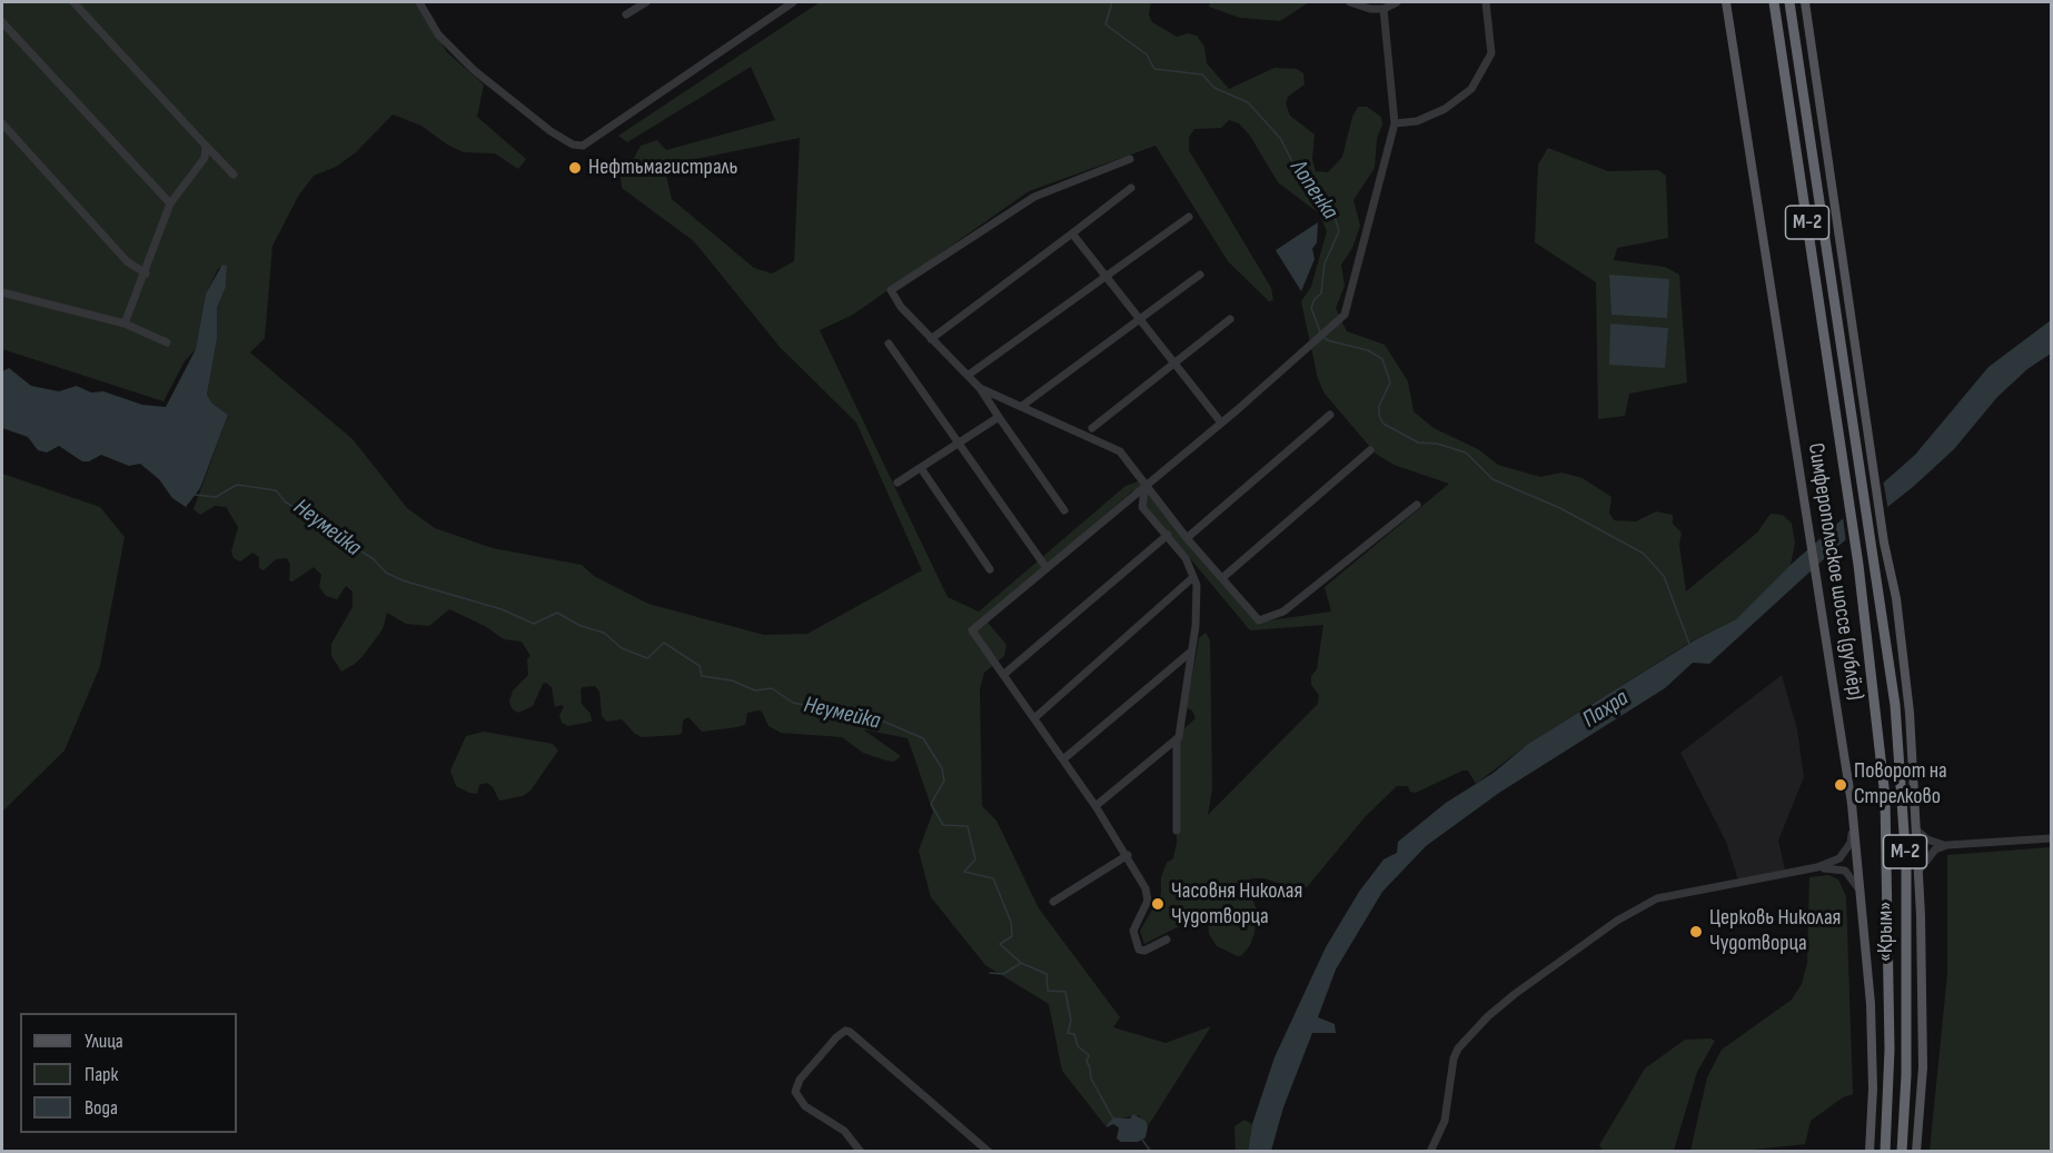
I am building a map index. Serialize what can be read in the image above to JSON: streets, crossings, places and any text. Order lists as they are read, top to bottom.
{
  "streets": {
    "highway": ["М-2", "«Крым»"],
    "main road": ["Симферопольское шоссе (дублёр)"]
  },
  "water": ["Лопенка", "Неумейка", "Пахра"],
  "places": [
    "Нефтьмагистраль",
    "Поворот на Стрелково",
    "Часовня Николая Чудотворца",
    "Церковь Николая Чудотворца"
  ],
  "legend": ["Улица", "Парк", "Вода"]
}
